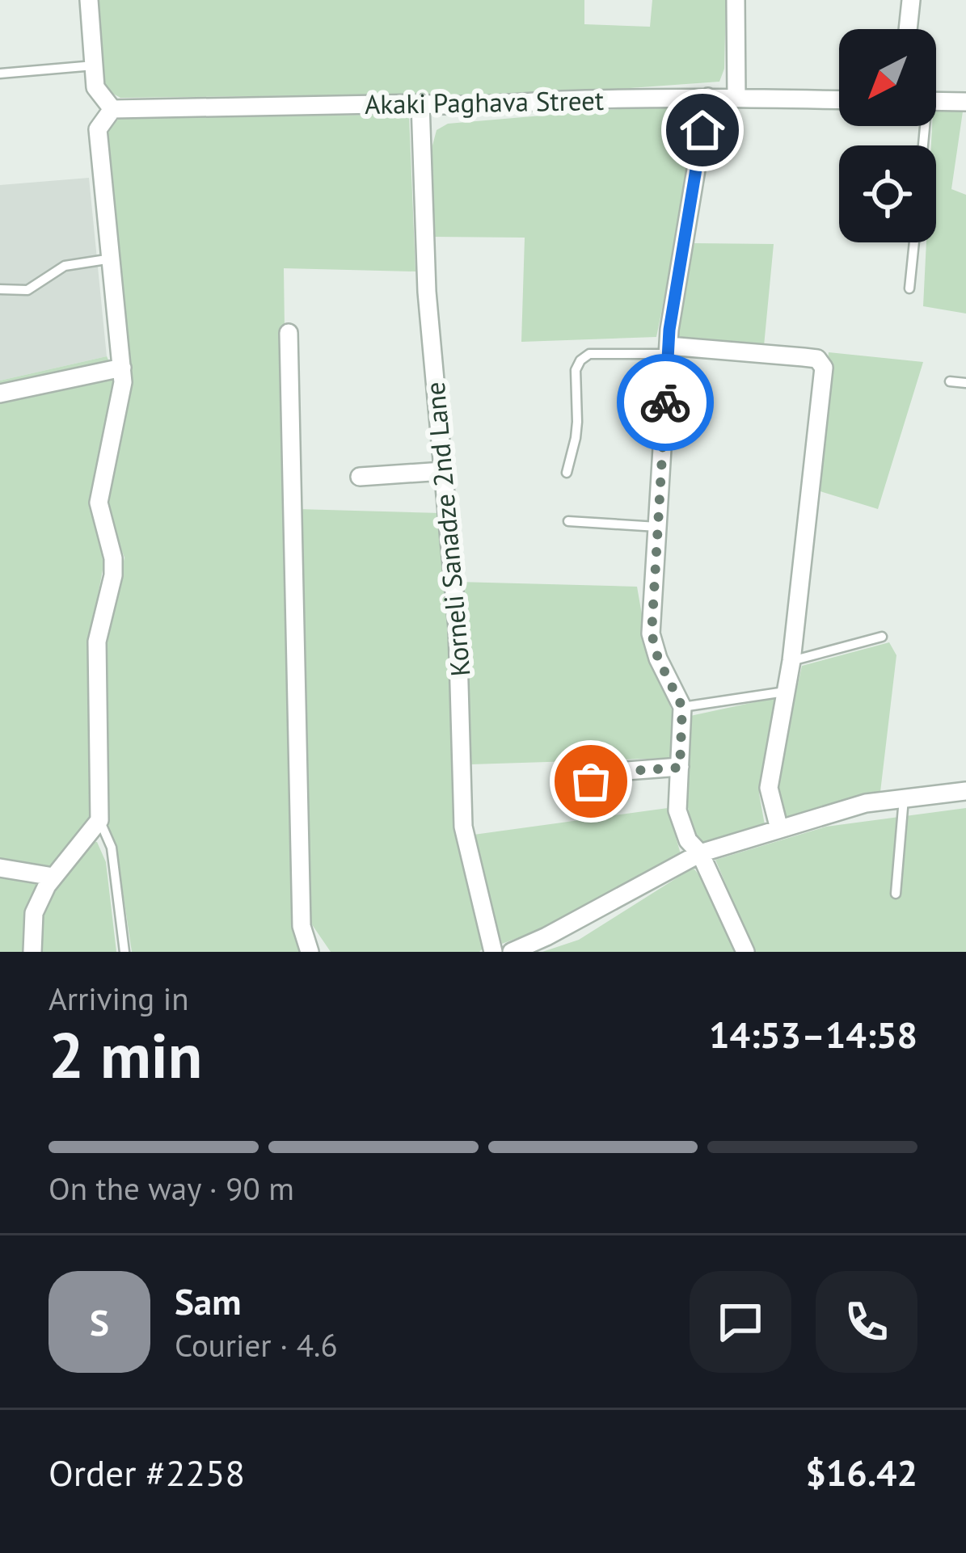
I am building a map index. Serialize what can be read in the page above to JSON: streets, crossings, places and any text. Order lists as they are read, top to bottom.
{
  "streets": {
    "street": ["Akaki Paghava Street", "Korneli Sanadze 2nd Lane"]
  },
  "crossings": [
    ["Akaki Paghava Street", "Korneli Sanadze 2nd Lane"]
  ],
  "north": "bottom left",
  "page": {
    "heading": ["2 min", "Arriving in", "14:53–14:58"],
    "panel": [
      "Sam",
      "Courier · 4.6",
      "Order #2258",
      "$16.42"
    ],
    "bar": "On the way · 90 m",
    "round": "S"
  }
}
